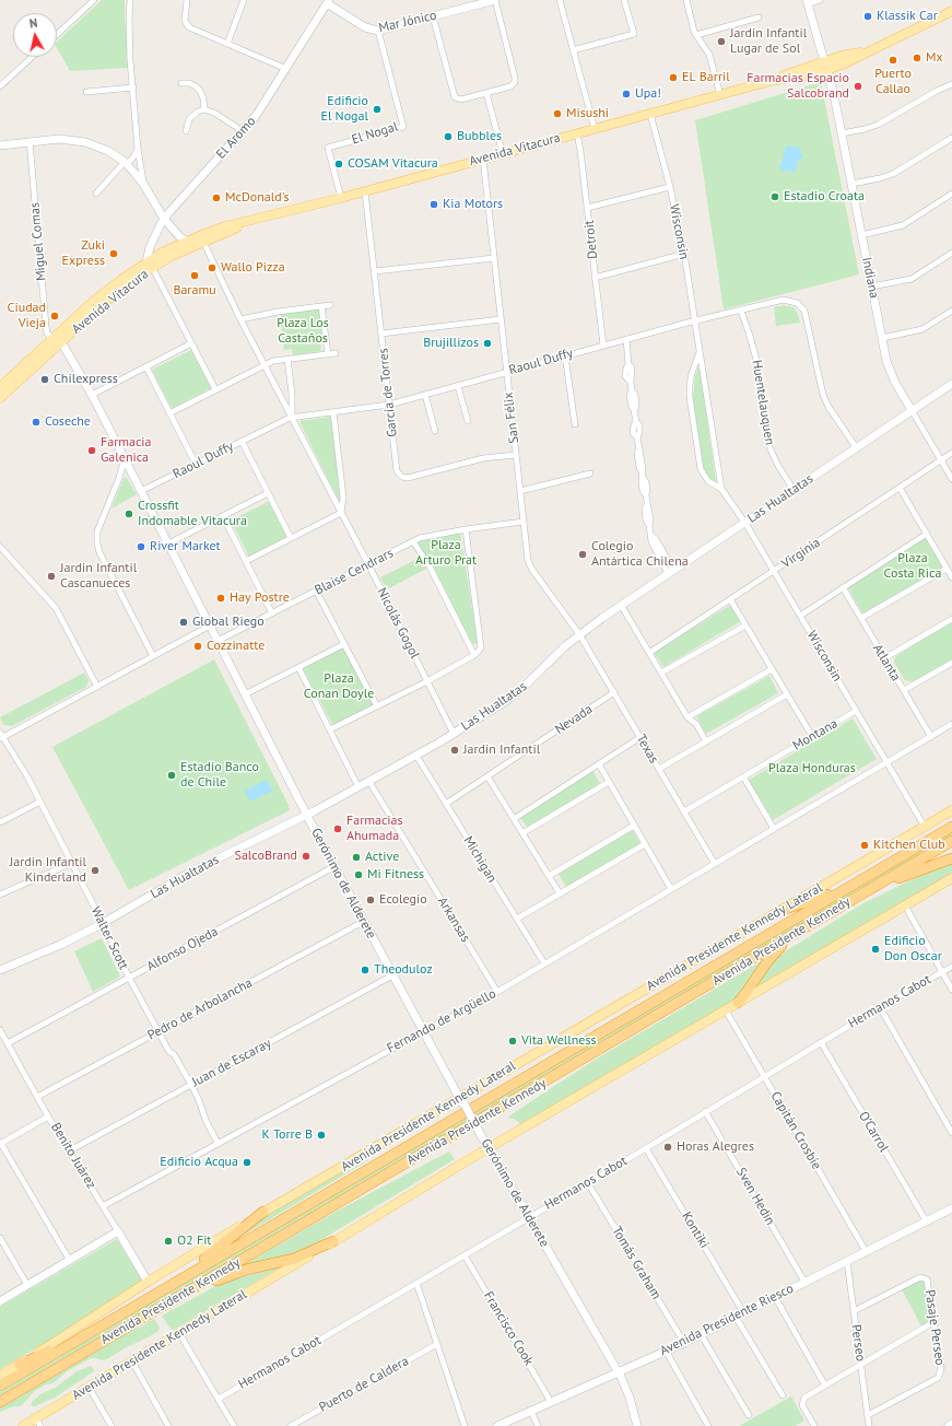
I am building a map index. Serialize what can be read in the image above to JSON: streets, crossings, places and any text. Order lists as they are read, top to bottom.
{
  "streets": {
    "highway": ["Avenida Presidente Kennedy"],
    "main road": ["Avenida Vitacura", "Avenida Presidente Kennedy Lateral"],
    "street": [
      "Mar Jónico",
      "El Nogal",
      "El Aromo",
      "Wisconsin",
      "Detroit",
      "Miguel Comas",
      "Indiana",
      "Raoul Duffy",
      "García de Torres",
      "Huentelauquen",
      "San Félix",
      "Las Hualtatas",
      "Virginia",
      "Blaise Cendrars",
      "Nicolás Gogol",
      "Atlanta",
      "Nevada",
      "Montana",
      "Texas",
      "Michigan",
      "Gerónimo de Alderete",
      "Arkansas",
      "Walter Scott",
      "Alfonso Ojeda",
      "Hermanos Cabot",
      "Pedro de Arbolancha",
      "Fernando de Argüello",
      "Juan de Escaray",
      "Capitán Crosbie",
      "O'Carrol",
      "Benito Juárez",
      "Sven Hedin",
      "Kontiki",
      "Tomás Graham",
      "Avenida Presidente Riesco",
      "Pasaje Perseo",
      "Francisco Cook",
      "Perseo",
      "Puerto de Caldera"
    ]
  },
  "crossings": [
    ["Mar Jónico", "El Nogal"],
    ["Mar Jónico", "El Aromo"],
    ["El Nogal", "Avenida Vitacura"],
    ["El Aromo", "Avenida Vitacura"],
    ["Avenida Vitacura", "Wisconsin"],
    ["Avenida Vitacura", "Detroit"],
    ["Avenida Vitacura", "Miguel Comas"],
    ["Avenida Vitacura", "Indiana"],
    ["Avenida Vitacura", "García de Torres"],
    ["Avenida Vitacura", "San Félix"],
    ["Avenida Vitacura", "Nicolás Gogol"],
    ["Avenida Vitacura", "Gerónimo de Alderete"],
    ["Wisconsin", "Raoul Duffy"],
    ["Wisconsin", "Las Hualtatas"],
    ["Wisconsin", "Virginia"],
    ["Wisconsin", "Montana"],
    ["Wisconsin", "Avenida Presidente Kennedy Lateral"],
    ["Wisconsin", "Fernando de Argüello"],
    ["Detroit", "Raoul Duffy"],
    ["Miguel Comas", "Gerónimo de Alderete"],
    ["Indiana", "Las Hualtatas"],
    ["Indiana", "Virginia"],
    ["Raoul Duffy", "García de Torres"],
    ["Raoul Duffy", "Huentelauquen"],
    ["Raoul Duffy", "San Félix"],
    ["Raoul Duffy", "Las Hualtatas"],
    ["Raoul Duffy", "Nicolás Gogol"],
    ["Raoul Duffy", "Gerónimo de Alderete"],
    ["García de Torres", "San Félix"],
    ["Huentelauquen", "Las Hualtatas"],
    ["San Félix", "Las Hualtatas"],
    ["San Félix", "Blaise Cendrars"],
    ["San Félix", "Texas"],
    ["Las Hualtatas", "Nicolás Gogol"],
    ["Las Hualtatas", "Texas"],
    ["Las Hualtatas", "Michigan"],
    ["Las Hualtatas", "Gerónimo de Alderete"],
    ["Las Hualtatas", "Arkansas"],
    ["Las Hualtatas", "Walter Scott"],
    ["Blaise Cendrars", "Nicolás Gogol"],
    ["Blaise Cendrars", "Gerónimo de Alderete"],
    ["Atlanta", "Fernando de Argüello"],
    ["Nevada", "Texas"],
    ["Nevada", "Michigan"],
    ["Montana", "Texas"],
    ["Texas", "Fernando de Argüello"],
    ["Michigan", "Fernando de Argüello"],
    ["Gerónimo de Alderete", "Avenida Presidente Kennedy Lateral"],
    ["Gerónimo de Alderete", "Alfonso Ojeda"],
    ["Gerónimo de Alderete", "Hermanos Cabot"],
    ["Gerónimo de Alderete", "Pedro de Arbolancha"],
    ["Gerónimo de Alderete", "Fernando de Argüello"],
    ["Gerónimo de Alderete", "Juan de Escaray"],
    ["Gerónimo de Alderete", "Avenida Presidente Riesco"],
    ["Arkansas", "Fernando de Argüello"],
    ["Avenida Presidente Kennedy Lateral", "Capitán Crosbie"],
    ["Avenida Presidente Kennedy Lateral", "Benito Juárez"],
    ["Walter Scott", "Alfonso Ojeda"],
    ["Walter Scott", "Pedro de Arbolancha"],
    ["Walter Scott", "Fernando de Argüello"],
    ["Walter Scott", "Juan de Escaray"],
    ["Alfonso Ojeda", "Benito Juárez"],
    ["Hermanos Cabot", "Capitán Crosbie"],
    ["Hermanos Cabot", "O'Carrol"],
    ["Hermanos Cabot", "Sven Hedin"],
    ["Hermanos Cabot", "Kontiki"],
    ["Hermanos Cabot", "Tomás Graham"],
    ["Hermanos Cabot", "Francisco Cook"],
    ["Pedro de Arbolancha", "Benito Juárez"],
    ["Fernando de Argüello", "Benito Juárez"],
    ["Juan de Escaray", "Benito Juárez"],
    ["Capitán Crosbie", "Avenida Presidente Riesco"],
    ["O'Carrol", "Avenida Presidente Riesco"],
    ["Sven Hedin", "Avenida Presidente Riesco"],
    ["Kontiki", "Avenida Presidente Riesco"],
    ["Tomás Graham", "Avenida Presidente Riesco"],
    ["Avenida Presidente Riesco", "Francisco Cook"],
    ["Avenida Presidente Riesco", "Perseo"],
    ["Pasaje Perseo", "Perseo"]
  ],
  "parks": [
    "Plaza Los Castaños",
    "Plaza Arturo Prat",
    "Plaza Costa Rica",
    "Plaza Conan Doyle",
    "Plaza Honduras"
  ],
  "places": [
    "Klassik Car",
    "Jardin Infantil Lugar de Sol",
    "Mx",
    "Puerto Callao",
    "EL Barril",
    "Farmacias Espacio Salcobrand",
    "Upa!",
    "Edificio El Nogal",
    "Misushi",
    "Bubbles",
    "COSAM Vitacura",
    "Estadio Croata",
    "McDonald's",
    "Kia Motors",
    "Zuki Express",
    "Wallo Pizza",
    "Baramu",
    "Ciudad Vieja",
    "Brujillizos",
    "Chilexpress",
    "Coseche",
    "Farmacia Galenica",
    "Crossfit Indomable Vitacura",
    "River Market",
    "Colegio Antártica Chilena",
    "Jardin Infantil Cascanueces",
    "Hay Postre",
    "Global Riego",
    "Cozzinatte",
    "Jardin Infantil",
    "Estadio Banco de Chile",
    "Farmacias Ahumada",
    "Kitchen Club",
    "SalcoBrand",
    "Active",
    "Jardin Infantil Kinderland",
    "Mi Fitness",
    "Ecolegio",
    "Edificio Don Oscar",
    "Theoduloz",
    "Vita Wellness",
    "K Torre B",
    "Horas Alegres",
    "Edificio Acqua",
    "O2 Fit"
  ],
  "north": "top"
}
